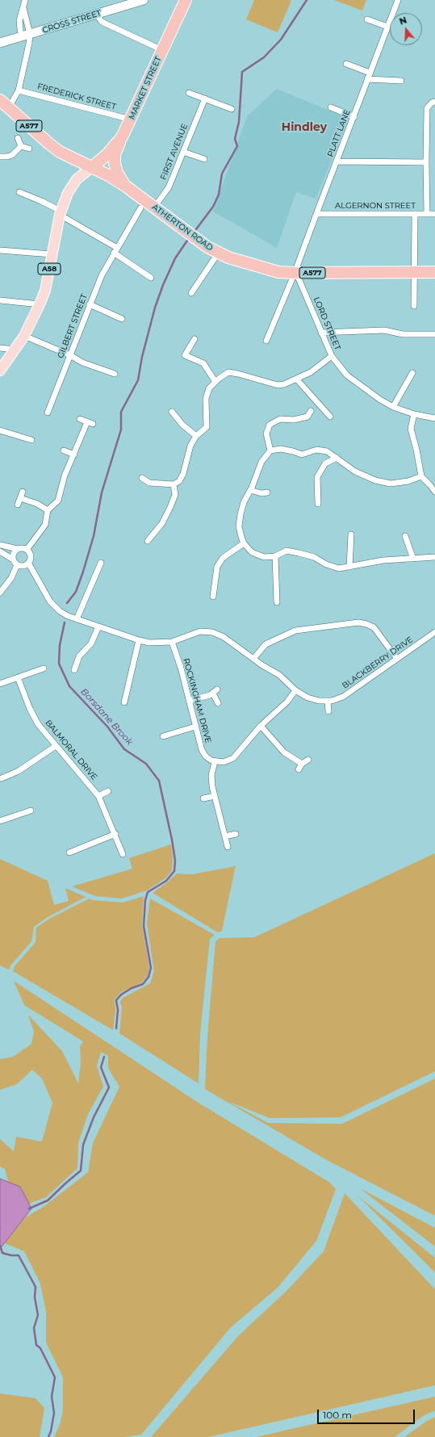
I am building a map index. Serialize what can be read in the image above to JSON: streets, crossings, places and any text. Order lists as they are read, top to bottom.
{
  "streets": {
    "highway": [
      "MARKET STREET",
      "A577",
      "ATHERTON ROAD",
      "A58"
    ],
    "main road": ["CROSS STREET"],
    "street": [
      "FREDERICK STREET",
      "PLATT LANE",
      "FIRST AVENUE",
      "ALGERNON STREET",
      "LORD STREET",
      "GILBERT STREET",
      "BLACKBERRY DRIVE",
      "ROCKINGHAM DRIVE",
      "BALMORAL DRIVE"
    ]
  },
  "crossings": [
    ["MARKET STREET", "FREDERICK STREET"],
    ["MARKET STREET", "A577"],
    ["MARKET STREET", "ATHERTON ROAD"],
    ["MARKET STREET", "A58"],
    ["A577", "ATHERTON ROAD"],
    ["A577", "A58"],
    ["PLATT LANE", "ALGERNON STREET"],
    ["PLATT LANE", "ATHERTON ROAD"],
    ["PLATT LANE", "LORD STREET"],
    ["FIRST AVENUE", "ATHERTON ROAD"],
    ["ATHERTON ROAD", "A58"],
    ["ATHERTON ROAD", "LORD STREET"],
    ["BLACKBERRY DRIVE", "ROCKINGHAM DRIVE"]
  ],
  "districts": ["Hindley"],
  "water": ["Borsdane Brook"],
  "scale_bar": "100 m",
  "north": "top"
}
